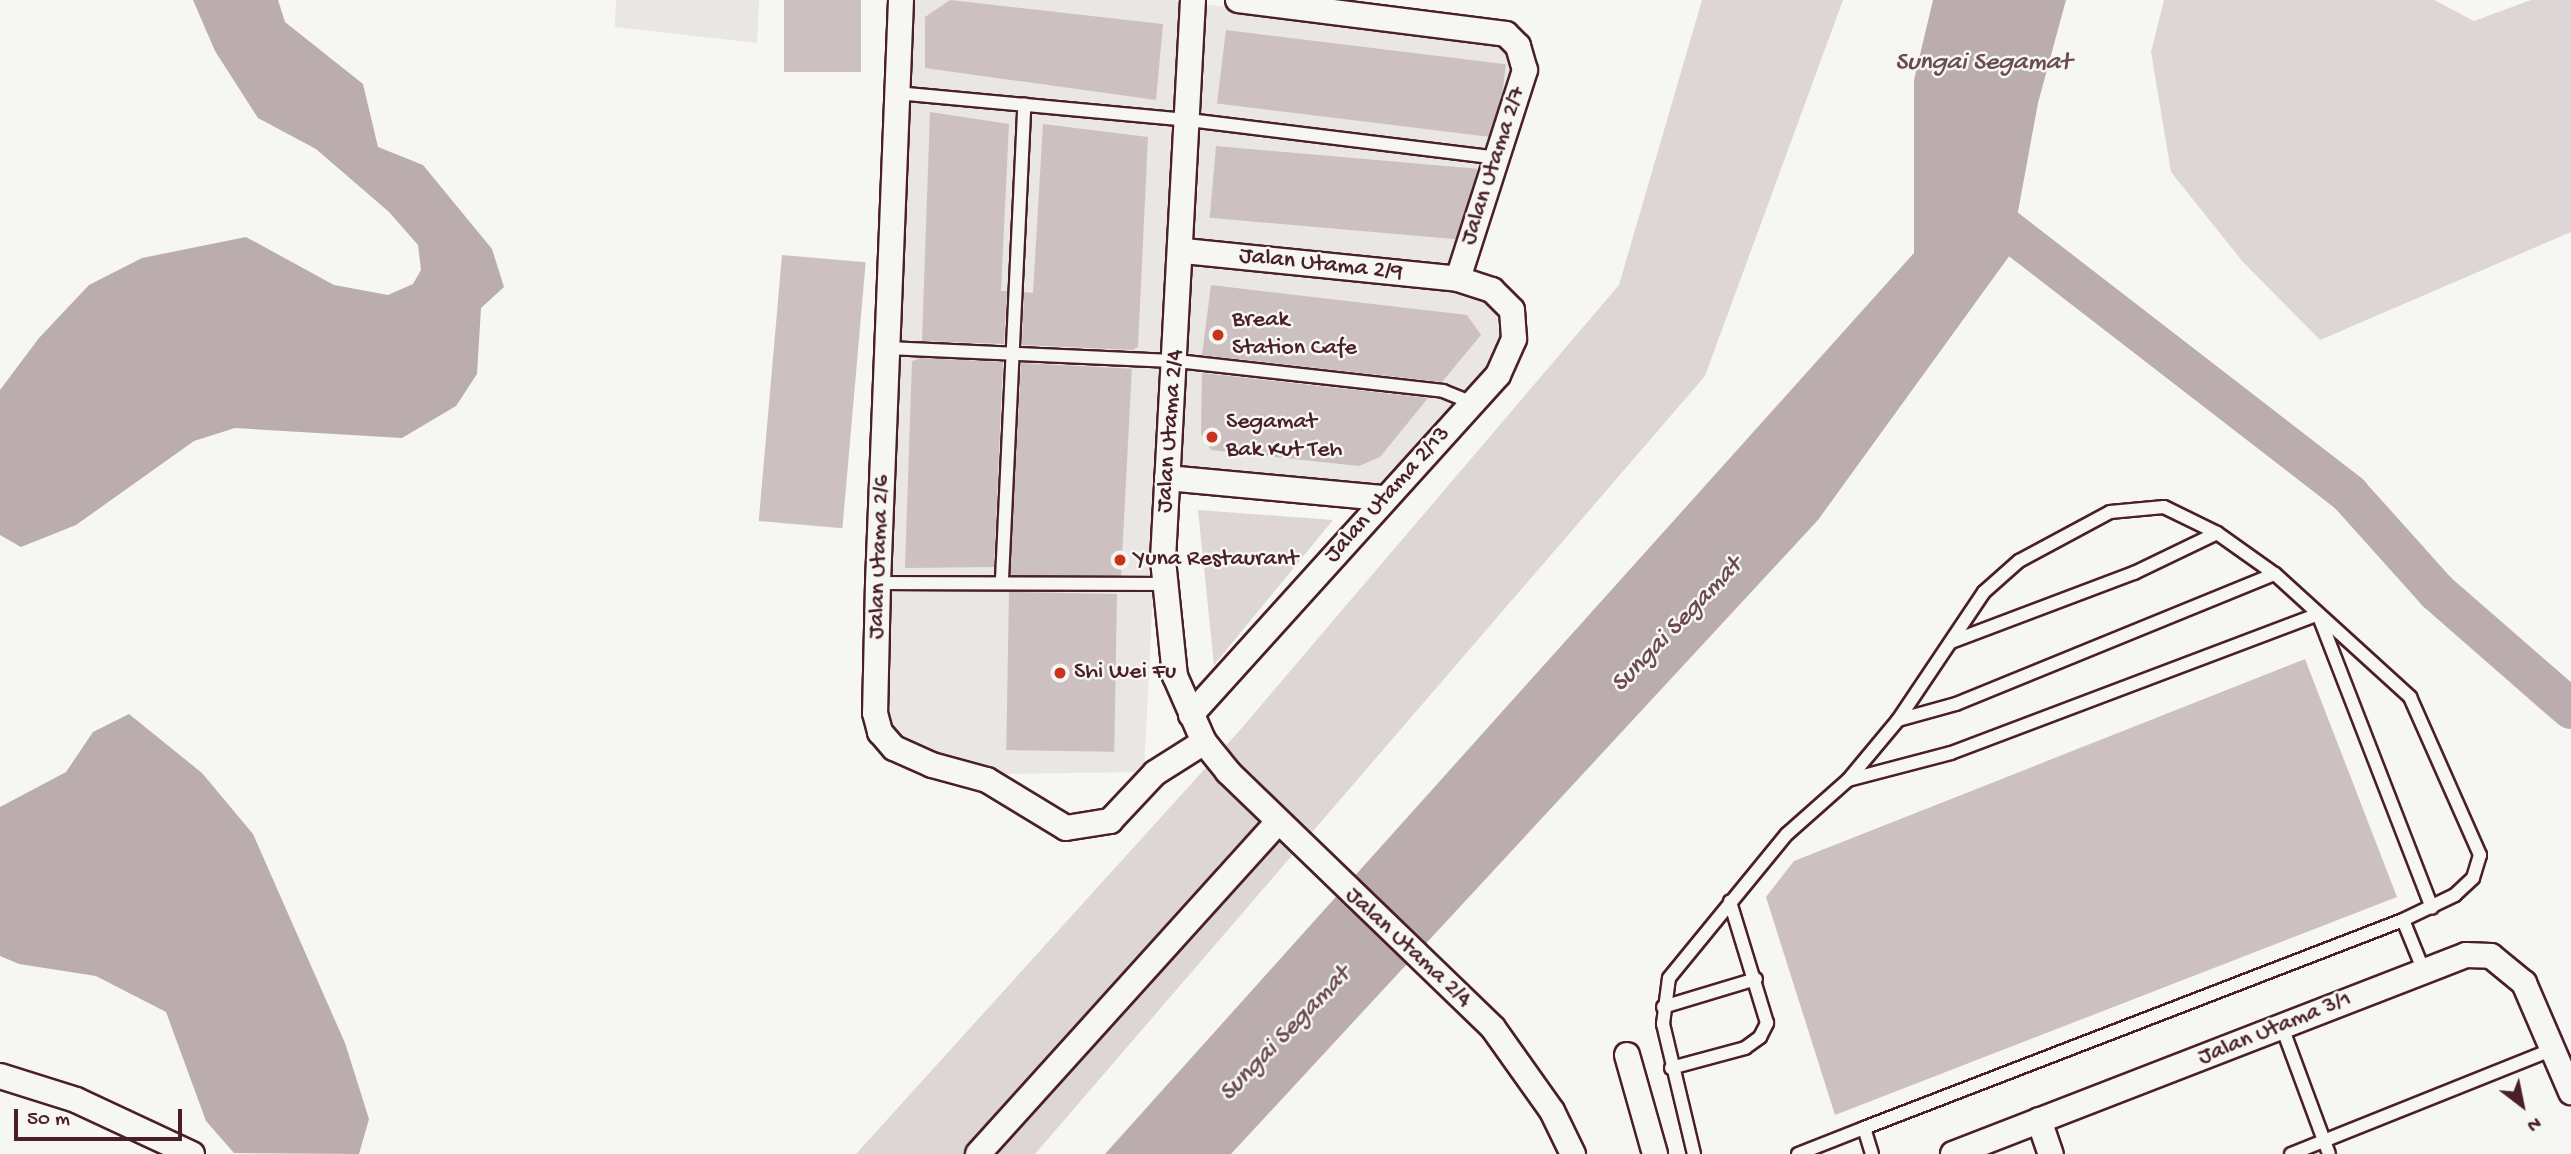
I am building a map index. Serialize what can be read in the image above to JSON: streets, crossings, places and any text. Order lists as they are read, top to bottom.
{
  "streets": {
    "street": [
      "Jalan Utama 2/7",
      "Jalan Utama 2/9",
      "Jalan Utama 2/4",
      "Jalan Utama 2/13",
      "Jalan Utama 2/6",
      "Jalan Utama 3/1"
    ]
  },
  "crossings": [
    ["Jalan Utama 2/7", "Jalan Utama 2/9"],
    ["Jalan Utama 2/7", "Jalan Utama 2/13"],
    ["Jalan Utama 2/9", "Jalan Utama 2/4"],
    ["Jalan Utama 2/9", "Jalan Utama 2/13"],
    ["Jalan Utama 2/4", "Jalan Utama 2/13"],
    ["Jalan Utama 2/4", "Jalan Utama 2/6"]
  ],
  "water": ["Sungai Segamat"],
  "places": [
    "Break Station Cafe",
    "Segamat Bak Kut Teh",
    "Yuna Restaurant",
    "Shi Wei Fu"
  ],
  "scale_bar": "50 m",
  "north": "bottom right"
}
